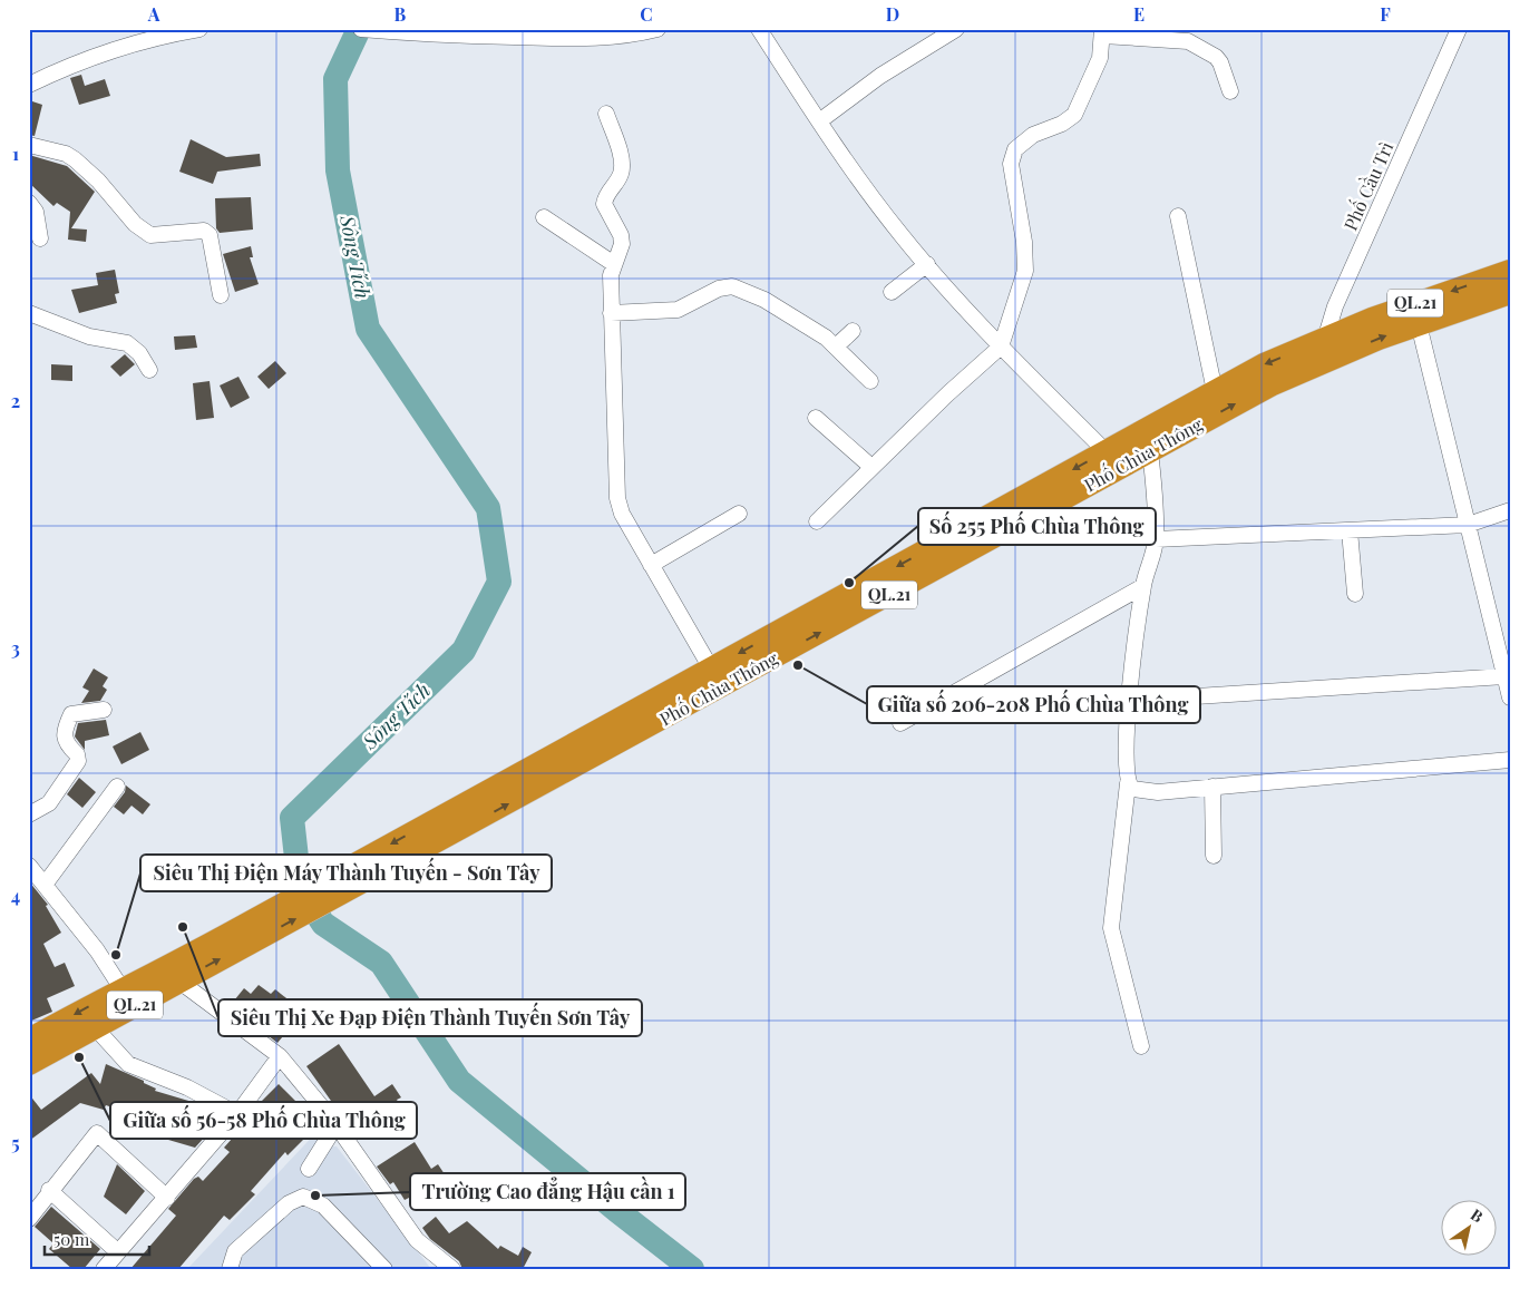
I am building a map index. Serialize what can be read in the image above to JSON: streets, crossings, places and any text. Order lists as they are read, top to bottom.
{
  "streets": {
    "highway": ["QL.21", "Phố Chùa Thông"],
    "street": ["Phố Cầu Trì"]
  },
  "crossings": [
    ["Phố Cầu Trì", "Phố Chùa Thông"]
  ],
  "water": ["Sông Tích"],
  "places": [
    "Số 255 Phố Chùa Thông",
    "Giữa số 206-208 Phố Chùa Thông",
    "Siêu Thị Xe Đạp Điện Thành Tuyến Sơn Tây",
    "Siêu Thị Điện Máy Thành Tuyến - Sơn Tây",
    "Giữa số 56-58 Phố Chùa Thông",
    "Trường Cao đẳng Hậu cần 1"
  ],
  "scale_bar": "50 m",
  "north": "top right",
  "grid": {
    "columns": [
      "A",
      "B",
      "C",
      "D",
      "E",
      "F"
    ],
    "rows": [
      "1",
      "2",
      "3",
      "4",
      "5"
    ]
  }
}
